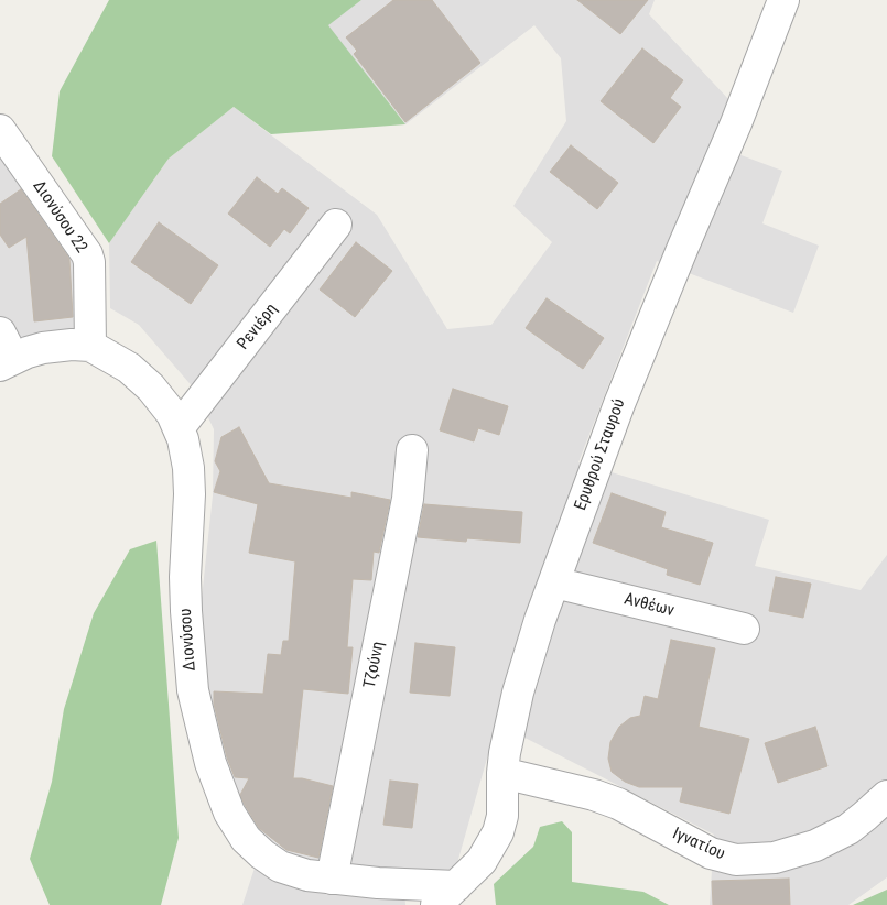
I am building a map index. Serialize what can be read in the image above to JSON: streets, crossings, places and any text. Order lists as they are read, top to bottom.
{
  "streets": {
    "street": [
      "Διονύσου 22",
      "Ρενιέρη",
      "Ερυθρού Σταυρού",
      "Ανθέων",
      "Διονύσου",
      "Τζούνη",
      "Ιγνατίου"
    ]
  },
  "crossings": [
    ["Διονύσου 22", "Διονύσου"],
    ["Ρενιέρη", "Διονύσου"],
    ["Ερυθρού Σταυρού", "Ανθέων"],
    ["Ερυθρού Σταυρού", "Διονύσου"],
    ["Ερυθρού Σταυρού", "Ιγνατίου"],
    ["Διονύσου", "Τζούνη"]
  ]
}
